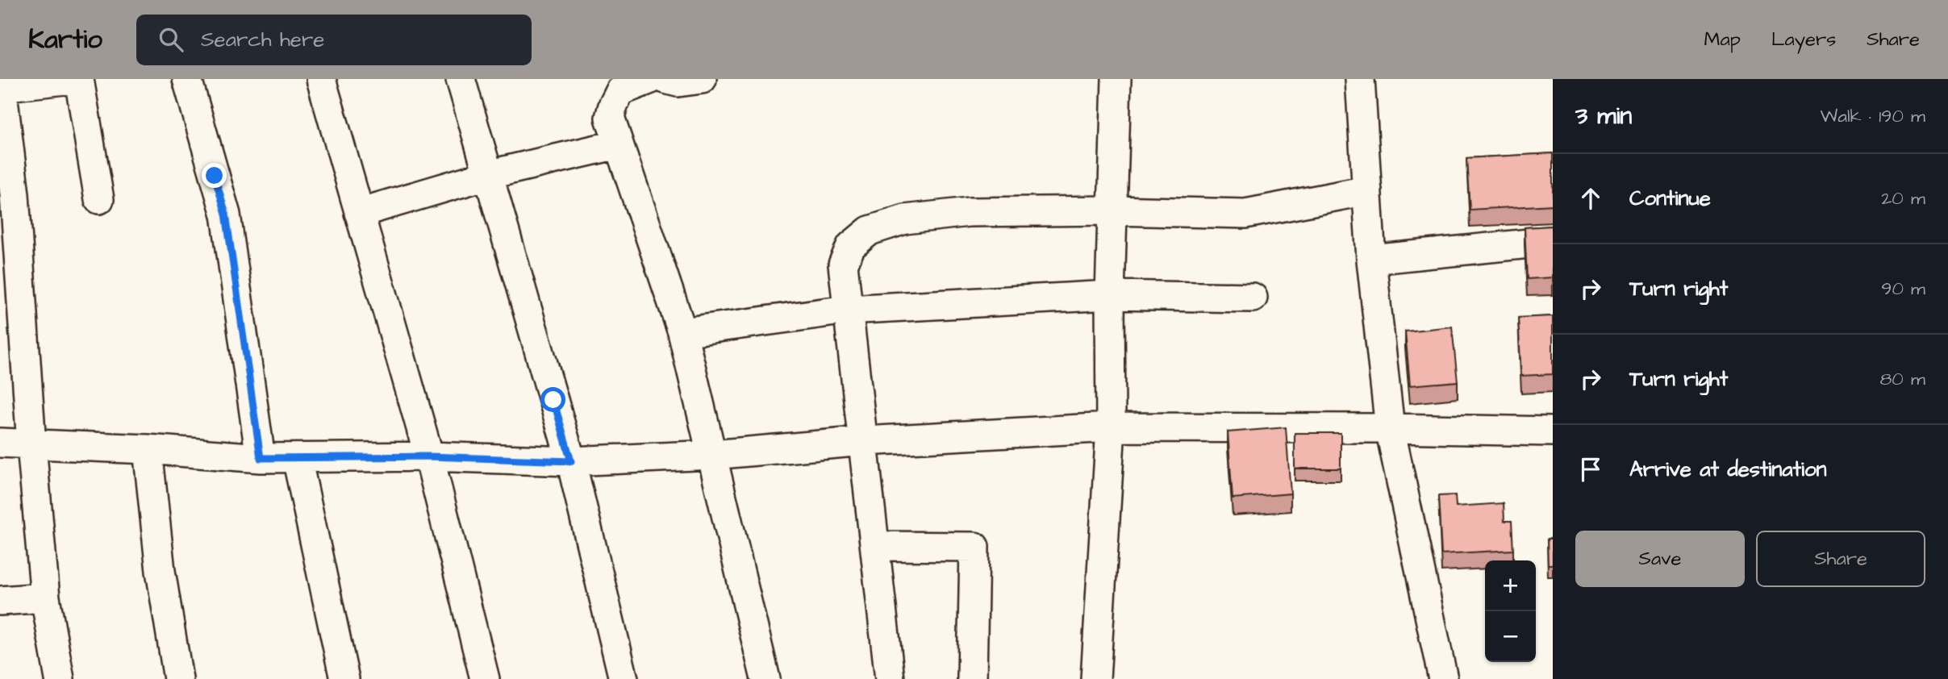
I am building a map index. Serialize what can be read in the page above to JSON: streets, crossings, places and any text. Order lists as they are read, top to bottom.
{
  "page": {
    "header": "Kartio",
    "search": "Search here",
    "nav": ["Map", "Layers", "Share"],
    "heading": ["3 min", "Walk · 190 m"],
    "list": [
      ["Continue", "20 m"],
      ["Turn right", "90 m"],
      ["Turn right", "80 m"],
      "Arrive at destination"
    ],
    "buttons": ["Save", "Share"],
    "map_buttons": ["+", "−"]
  }
}
